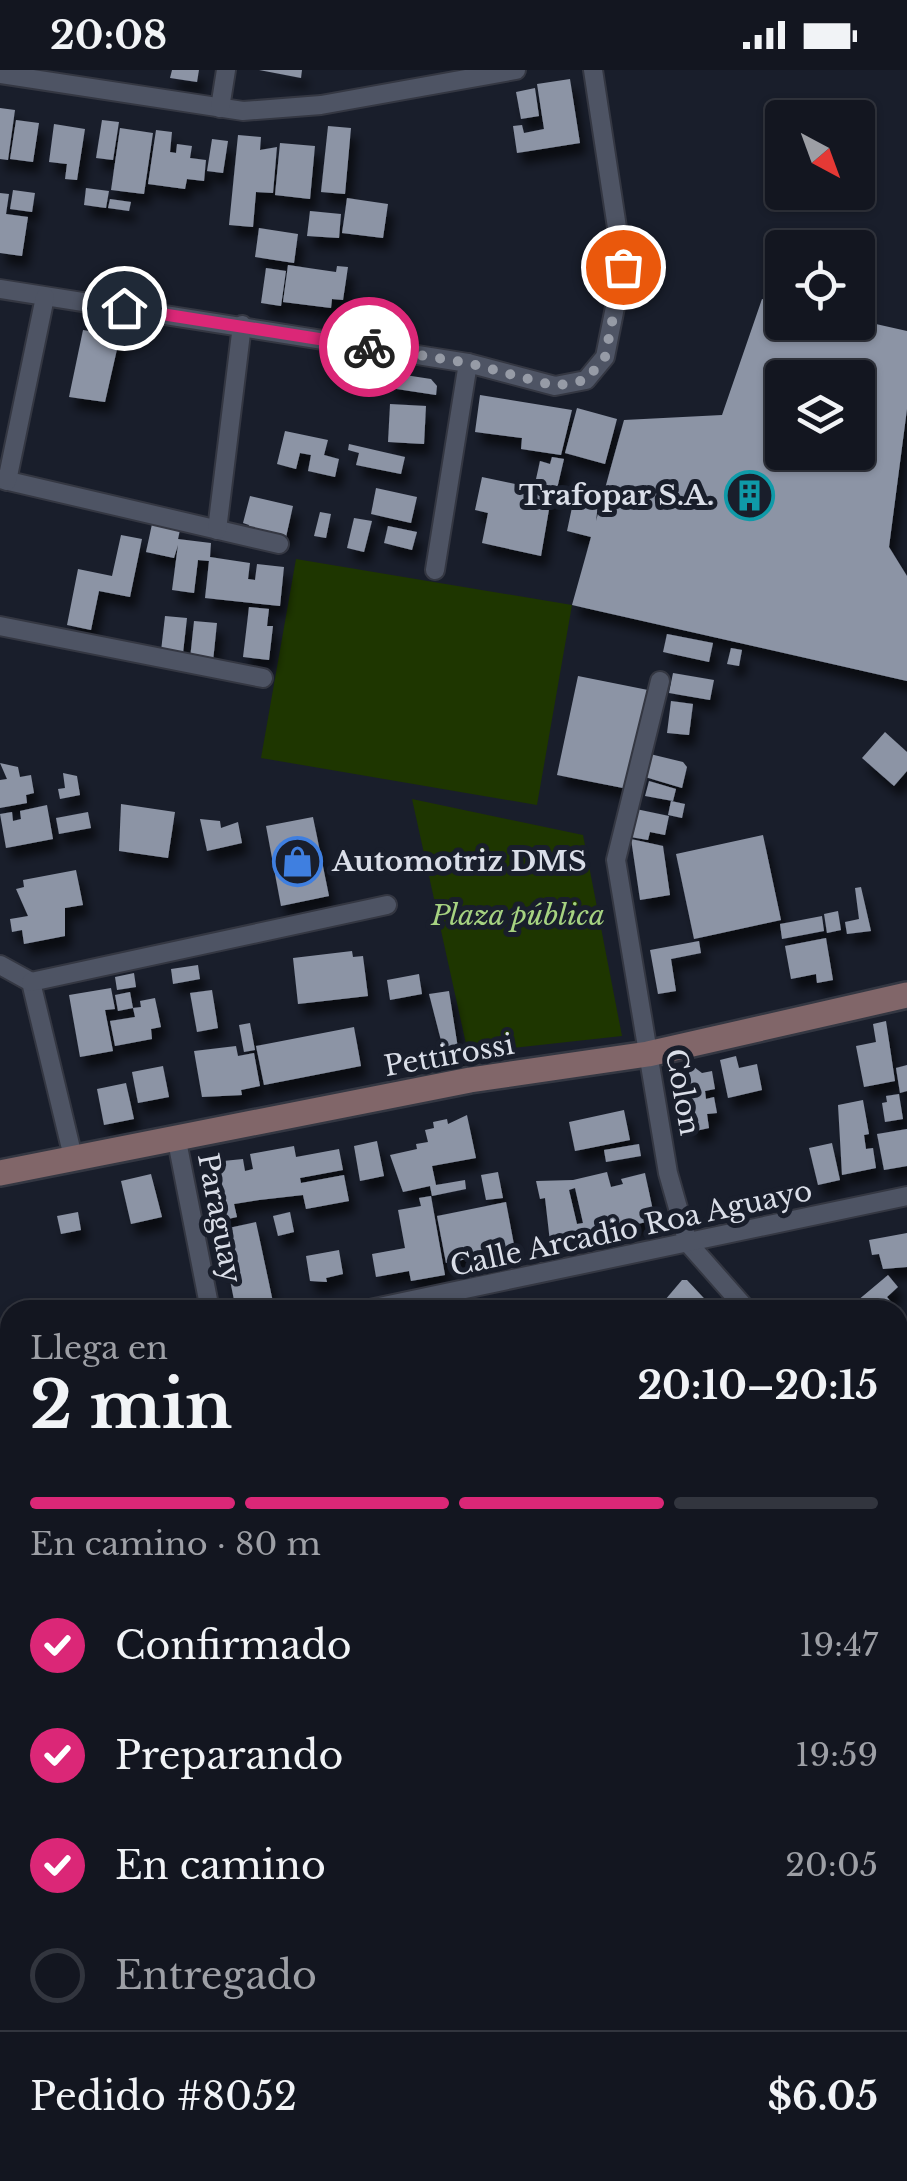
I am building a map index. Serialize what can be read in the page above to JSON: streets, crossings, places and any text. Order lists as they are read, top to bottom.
{
  "streets": {
    "street": [
      "Pettirossi",
      "Colon",
      "Paraguay",
      "Calle Arcadio Roa Aguayo"
    ]
  },
  "crossings": [
    ["Pettirossi", "Colon"],
    ["Pettirossi", "Paraguay"],
    ["Colon", "Calle Arcadio Roa Aguayo"]
  ],
  "parks": ["Plaza pública"],
  "places": {
    "building": ["Trafopar S.A."],
    "shop": ["Automotriz DMS"]
  },
  "north": "bottom right",
  "page": {
    "status": "20:08",
    "heading": ["2 min", "Llega en", "20:10–20:15"],
    "panel": ["Pedido #8052", "$6.05"],
    "bar": "En camino · 80 m",
    "list": [
      ["Confirmado", "19:47"],
      ["Preparando", "19:59"],
      ["En camino", "20:05"],
      "Entregado"
    ]
  }
}
